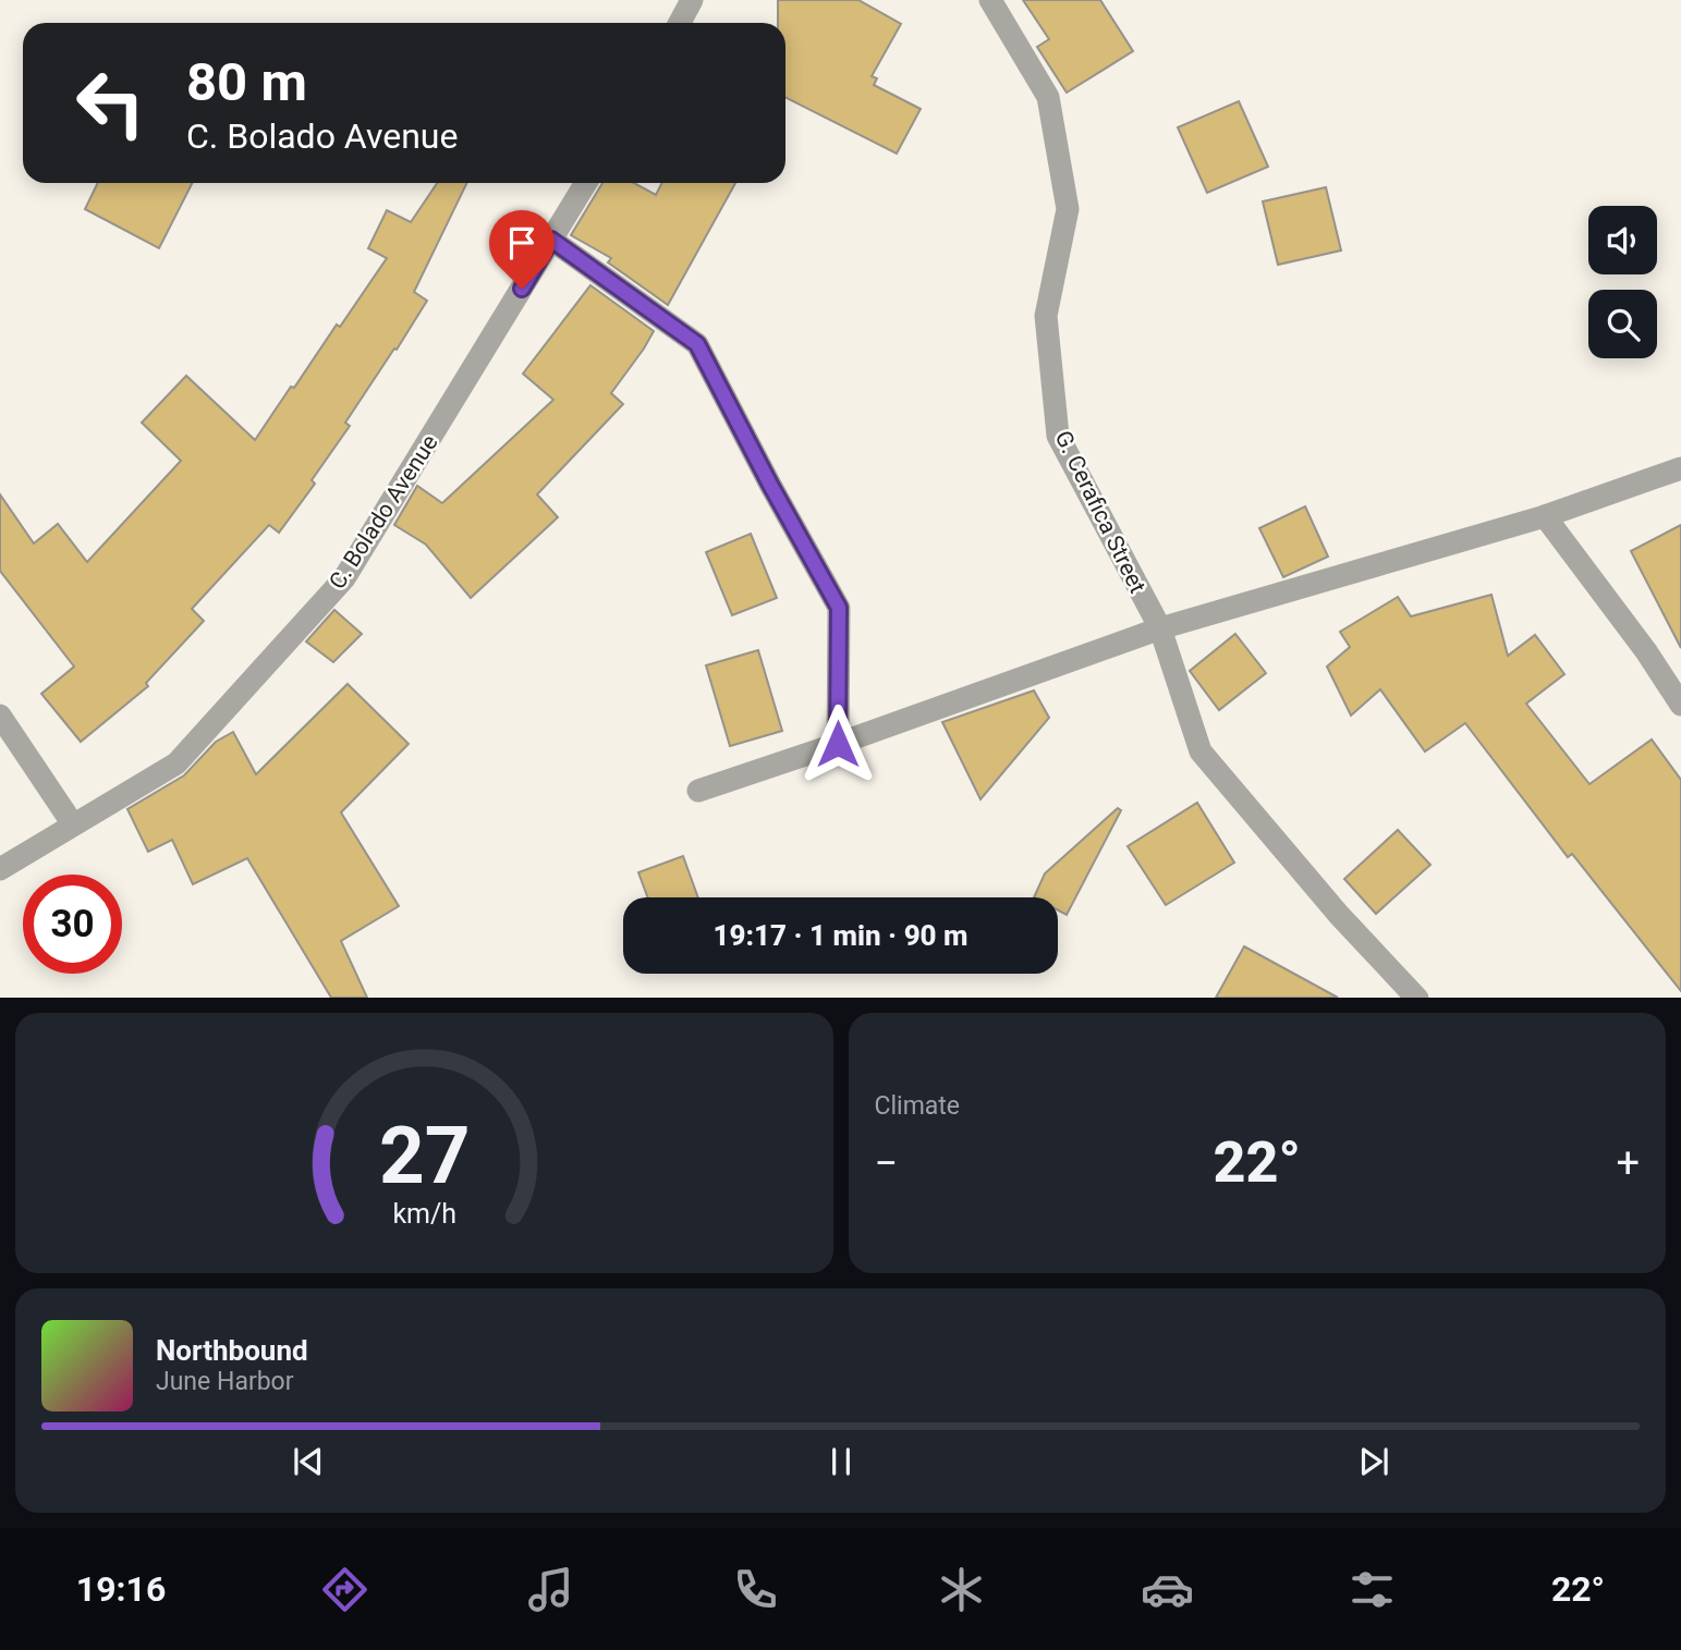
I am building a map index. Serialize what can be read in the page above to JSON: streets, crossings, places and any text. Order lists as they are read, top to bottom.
{
  "streets": {
    "street": ["C. Bolado Avenue", "G. Cerafica Street"]
  },
  "page": {
    "turn": ["80 m", "C. Bolado Avenue"],
    "limit": "30",
    "trip": "19:17 · 1 min · 90 m",
    "tile": "Climate",
    "heat": ["−", "22°", "+"],
    "song": ["Northbound", "June Harbor"],
    "tabs": ["19:16", "22°"],
    "gauge": ["27", "km/h"]
  }
}
